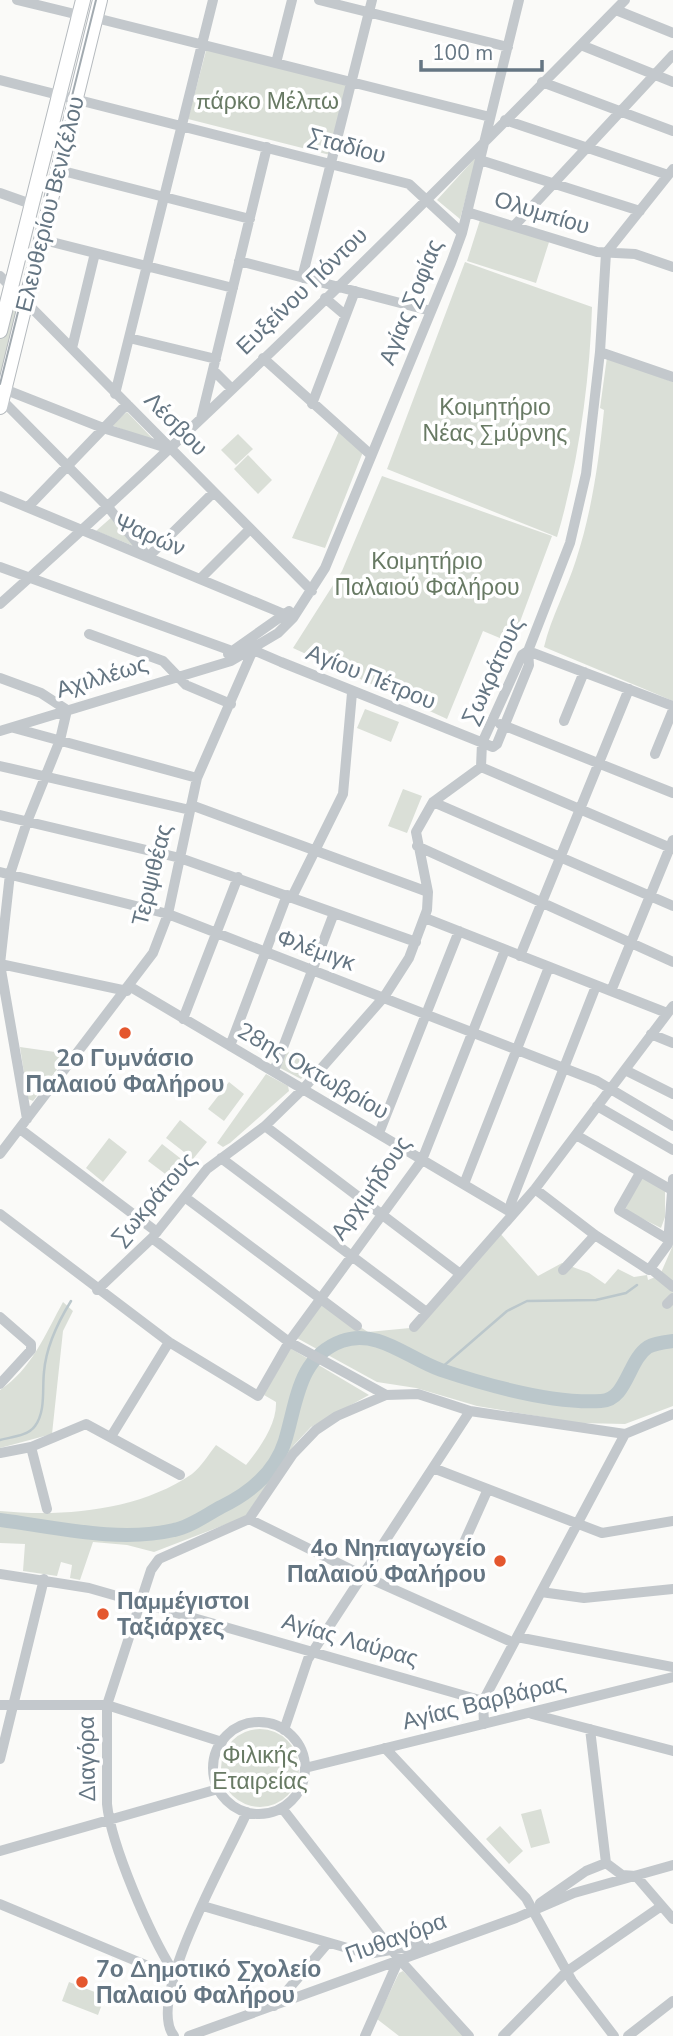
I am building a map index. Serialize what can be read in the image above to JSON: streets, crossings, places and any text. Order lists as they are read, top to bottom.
{
  "streets": {
    "main road": ["Ελευθερίου Βενιζέλου"],
    "street": [
      "Σταδίου",
      "Ολυμπίου",
      "Ευξείνου Πόντου",
      "Αγίας Σοφίας",
      "Λέσβου",
      "Ψαρών",
      "Σωκράτους",
      "Αχιλλέως",
      "Αγίου Πέτρου",
      "Τερψιθέας",
      "Φλέμιγκ",
      "28ης Οκτωβρίου",
      "Αρχιμήδους",
      "Αγίας Λαύρας",
      "Αγίας Βαρβάρας",
      "Διαγόρα",
      "Πυθαγόρα"
    ]
  },
  "crossings": [
    ["Σταδίου", "Ελευθερίου Βενιζέλου"],
    ["Σταδίου", "Ευξείνου Πόντου"],
    ["Σταδίου", "Αγίας Σοφίας"],
    ["Ελευθερίου Βενιζέλου", "Λέσβου"],
    ["Ολυμπίου", "Αγίας Σοφίας"],
    ["Ολυμπίου", "Σωκράτους"],
    ["Ευξείνου Πόντου", "Αγίας Σοφίας"],
    ["Ευξείνου Πόντου", "Λέσβου"],
    ["Ευξείνου Πόντου", "Ψαρών"],
    ["Αγίας Σοφίας", "Λέσβου"],
    ["Αγίας Σοφίας", "Ψαρών"],
    ["Αγίας Σοφίας", "Αχιλλέως"],
    ["Αγίας Σοφίας", "Αγίου Πέτρου"],
    ["Αγίας Σοφίας", "Τερψιθέας"],
    ["Σωκράτους", "Αγίου Πέτρου"],
    ["Σωκράτους", "Φλέμιγκ"],
    ["Σωκράτους", "28ης Οκτωβρίου"],
    ["Αχιλλέως", "Αγίου Πέτρου"],
    ["Αχιλλέως", "Τερψιθέας"],
    ["Αγίου Πέτρου", "Τερψιθέας"],
    ["Τερψιθέας", "Φλέμιγκ"],
    ["Τερψιθέας", "28ης Οκτωβρίου"],
    ["Φλέμιγκ", "Αρχιμήδους"],
    ["28ης Οκτωβρίου", "Αρχιμήδους"],
    ["Αγίας Λαύρας", "Διαγόρα"]
  ],
  "parks": [
    "πάρκο Μέλπω",
    "Κοιμητήριο Νέας Σμύρνης",
    "Κοιμητήριο Παλαιού Φαλήρου",
    "Φιλικής Εταιρείας"
  ],
  "places": [
    "2ο Γυμνάσιο Παλαιού Φαλήρου",
    "4ο Νηπιαγωγείο Παλαιού Φαλήρου",
    "Παμμέγιστοι Ταξιάρχες",
    "7ο Δημοτικό Σχολείο Παλαιού Φαλήρου"
  ],
  "scale_bar": "100 m"
}
